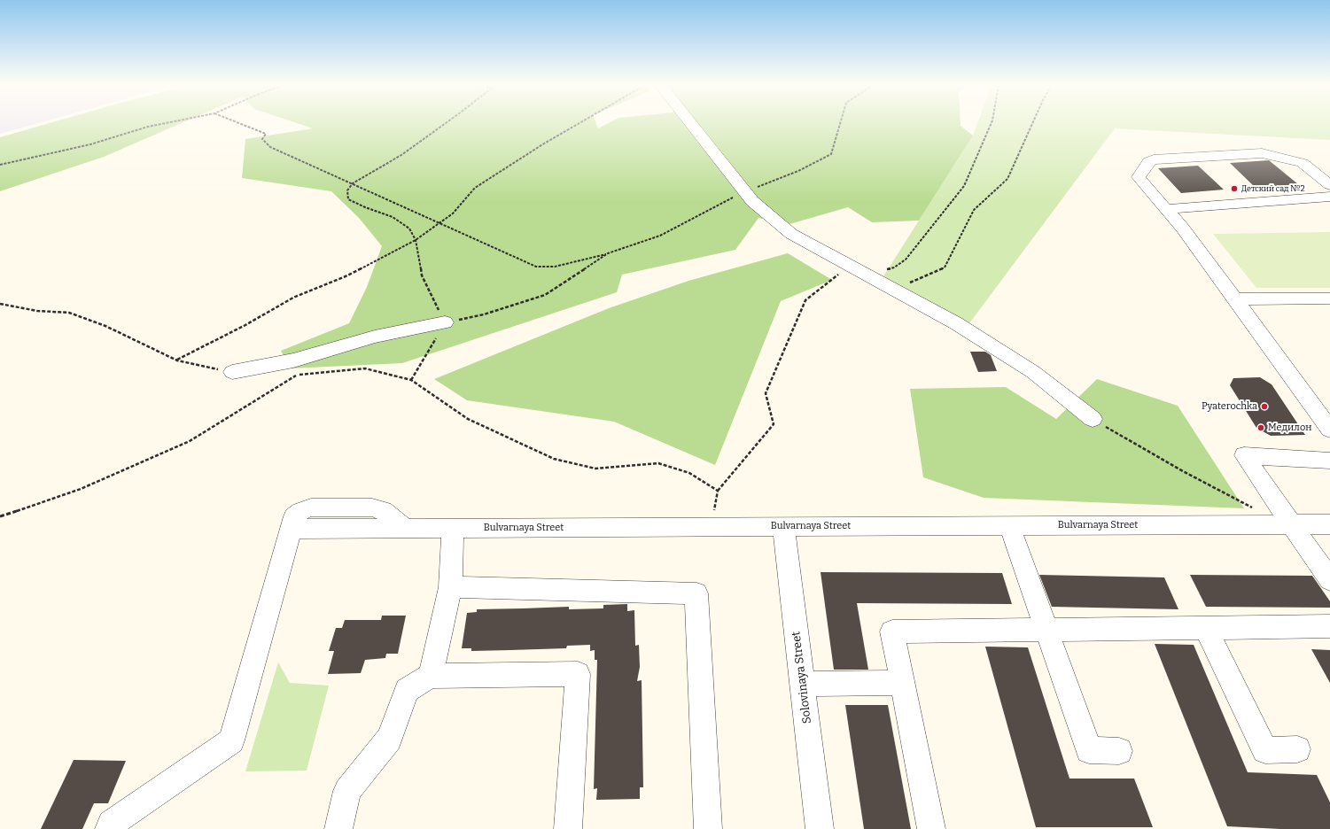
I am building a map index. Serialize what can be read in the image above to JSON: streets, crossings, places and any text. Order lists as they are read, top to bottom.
{
  "streets": {
    "street": ["Bulvarnaya Street", "Solovinaya Street"]
  },
  "crossings": [
    ["Bulvarnaya Street", "Solovinaya Street"]
  ],
  "places": ["Детский сад №2", "Pyaterochka", "Медилон"]
}
